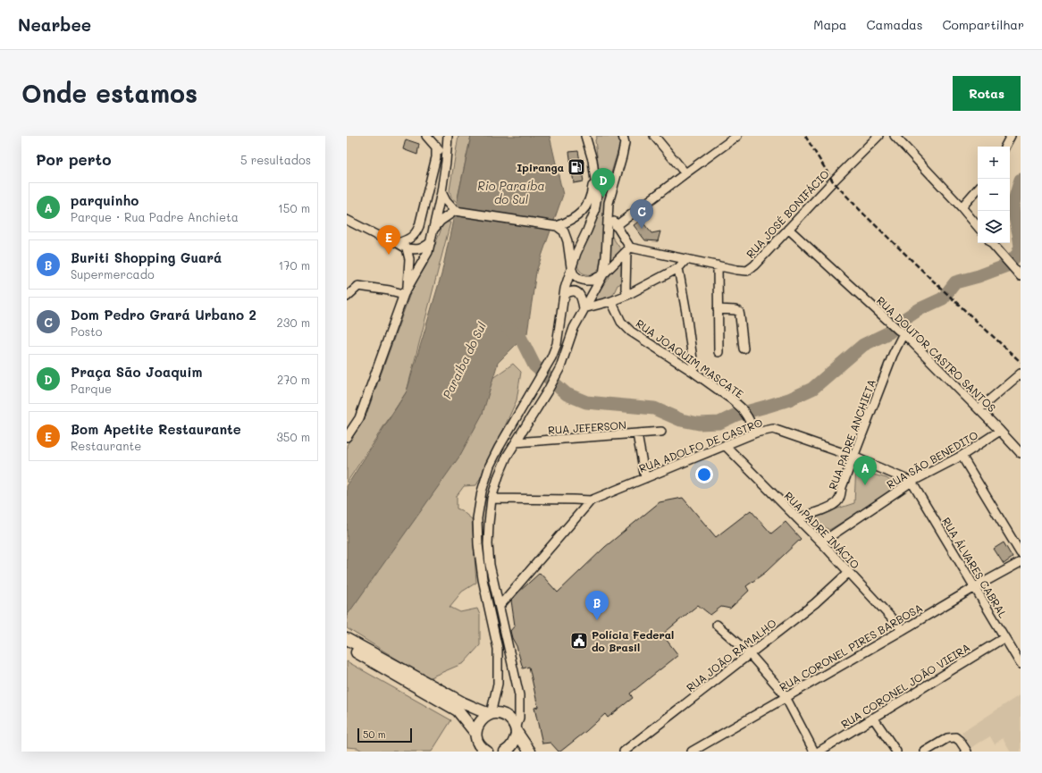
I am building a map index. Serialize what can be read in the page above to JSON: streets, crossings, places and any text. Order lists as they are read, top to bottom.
{
  "streets": {
    "street": [
      "RUA JOSÉ BONIFÁCIO",
      "RUA DOUTOR CASTRO SANTOS",
      "RUA JOAQUIM MASCATE",
      "RUA JEFERSON",
      "RUA PADRE ANCHIETA",
      "RUA ADOLFO DE CASTRO",
      "RUA SÃO BENEDITO",
      "RUA PADRE INÁCIO",
      "RUA ÁLVARES CABRAL",
      "RUA CORONEL PIRES BARBOSA",
      "RUA JOÃO RAMALHO",
      "RUA CORONEL JOÃO VIEIRA"
    ]
  },
  "crossings": [
    ["RUA JOSÉ BONIFÁCIO", "RUA DOUTOR CASTRO SANTOS"],
    ["RUA DOUTOR CASTRO SANTOS", "RUA PADRE ANCHIETA"],
    ["RUA DOUTOR CASTRO SANTOS", "RUA SÃO BENEDITO"],
    ["RUA JOAQUIM MASCATE", "RUA ADOLFO DE CASTRO"],
    ["RUA PADRE ANCHIETA", "RUA ADOLFO DE CASTRO"],
    ["RUA PADRE ANCHIETA", "RUA PADRE INÁCIO"],
    ["RUA ADOLFO DE CASTRO", "RUA SÃO BENEDITO"],
    ["RUA ADOLFO DE CASTRO", "RUA PADRE INÁCIO"],
    ["RUA ADOLFO DE CASTRO", "RUA ÁLVARES CABRAL"],
    ["RUA SÃO BENEDITO", "RUA PADRE INÁCIO"],
    ["RUA SÃO BENEDITO", "RUA ÁLVARES CABRAL"],
    ["RUA PADRE INÁCIO", "RUA CORONEL PIRES BARBOSA"],
    ["RUA PADRE INÁCIO", "RUA JOÃO RAMALHO"],
    ["RUA ÁLVARES CABRAL", "RUA CORONEL PIRES BARBOSA"],
    ["RUA ÁLVARES CABRAL", "RUA CORONEL JOÃO VIEIRA"]
  ],
  "water": ["Rio Paraíba do Sul", "Paraiba do Sul"],
  "places": {
    "fuel station": ["Ipiranga"],
    "public building": ["Polícia Federal do Brasil"]
  },
  "scale_bar": "50 m",
  "page": {
    "header": "Nearbee",
    "nav": ["Mapa", "Camadas", "Compartilhar"],
    "buttons": "Rotas",
    "title": "Onde estamos",
    "heading": ["Por perto", "5 resultados"],
    "map_buttons": ["+", "−"],
    "pins": [
      "D",
      "C",
      "E",
      "A",
      "B"
    ],
    "list": [
      {
        "mark": "A",
        "name": "parquinho",
        "note": "Parque · Rua Padre Anchieta",
        "value": "150 m"
      },
      {
        "mark": "B",
        "name": "Buriti Shopping Guará",
        "note": "Supermercado",
        "value": "170 m"
      },
      {
        "mark": "C",
        "name": "Dom Pedro Grará Urbano 2",
        "note": "Posto",
        "value": "230 m"
      },
      {
        "mark": "D",
        "name": "Praça São Joaquim",
        "note": "Parque",
        "value": "270 m"
      },
      {
        "mark": "E",
        "name": "Bom Apetite Restaurante",
        "note": "Restaurante",
        "value": "350 m"
      }
    ],
    "scale": "50 m"
  }
}
